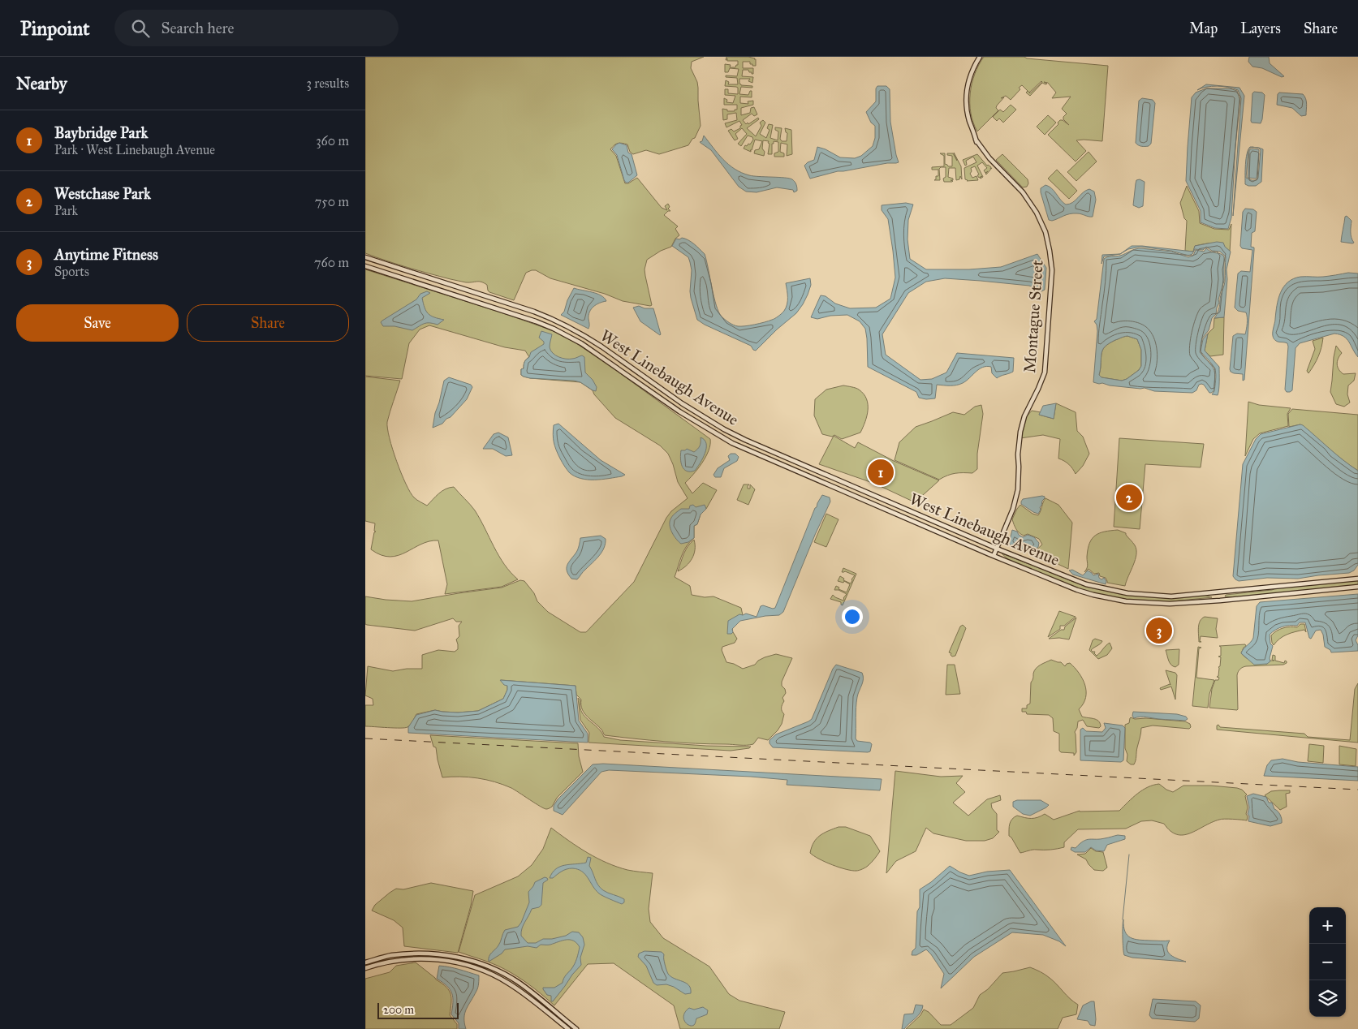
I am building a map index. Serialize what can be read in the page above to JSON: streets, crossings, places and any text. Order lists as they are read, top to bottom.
{
  "streets": {
    "main road": ["Montague Street", "West Linebaugh Avenue"]
  },
  "crossings": [
    ["Montague Street", "West Linebaugh Avenue"]
  ],
  "scale_bar": "200 m",
  "page": {
    "header": "Pinpoint",
    "search": "Search here",
    "nav": ["Map", "Layers", "Share"],
    "heading": ["Nearby", "3 results"],
    "list": [
      {
        "mark": "1",
        "name": "Baybridge Park",
        "note": "Park · West Linebaugh Avenue",
        "value": "360 m"
      },
      {
        "mark": "2",
        "name": "Westchase Park",
        "note": "Park",
        "value": "750 m"
      },
      {
        "mark": "3",
        "name": "Anytime Fitness",
        "note": "Sports",
        "value": "760 m"
      }
    ],
    "buttons": ["Save", "Share"],
    "pins": ["1", "2", "3"],
    "map_buttons": ["+", "−"],
    "scale": "200 m"
  }
}
